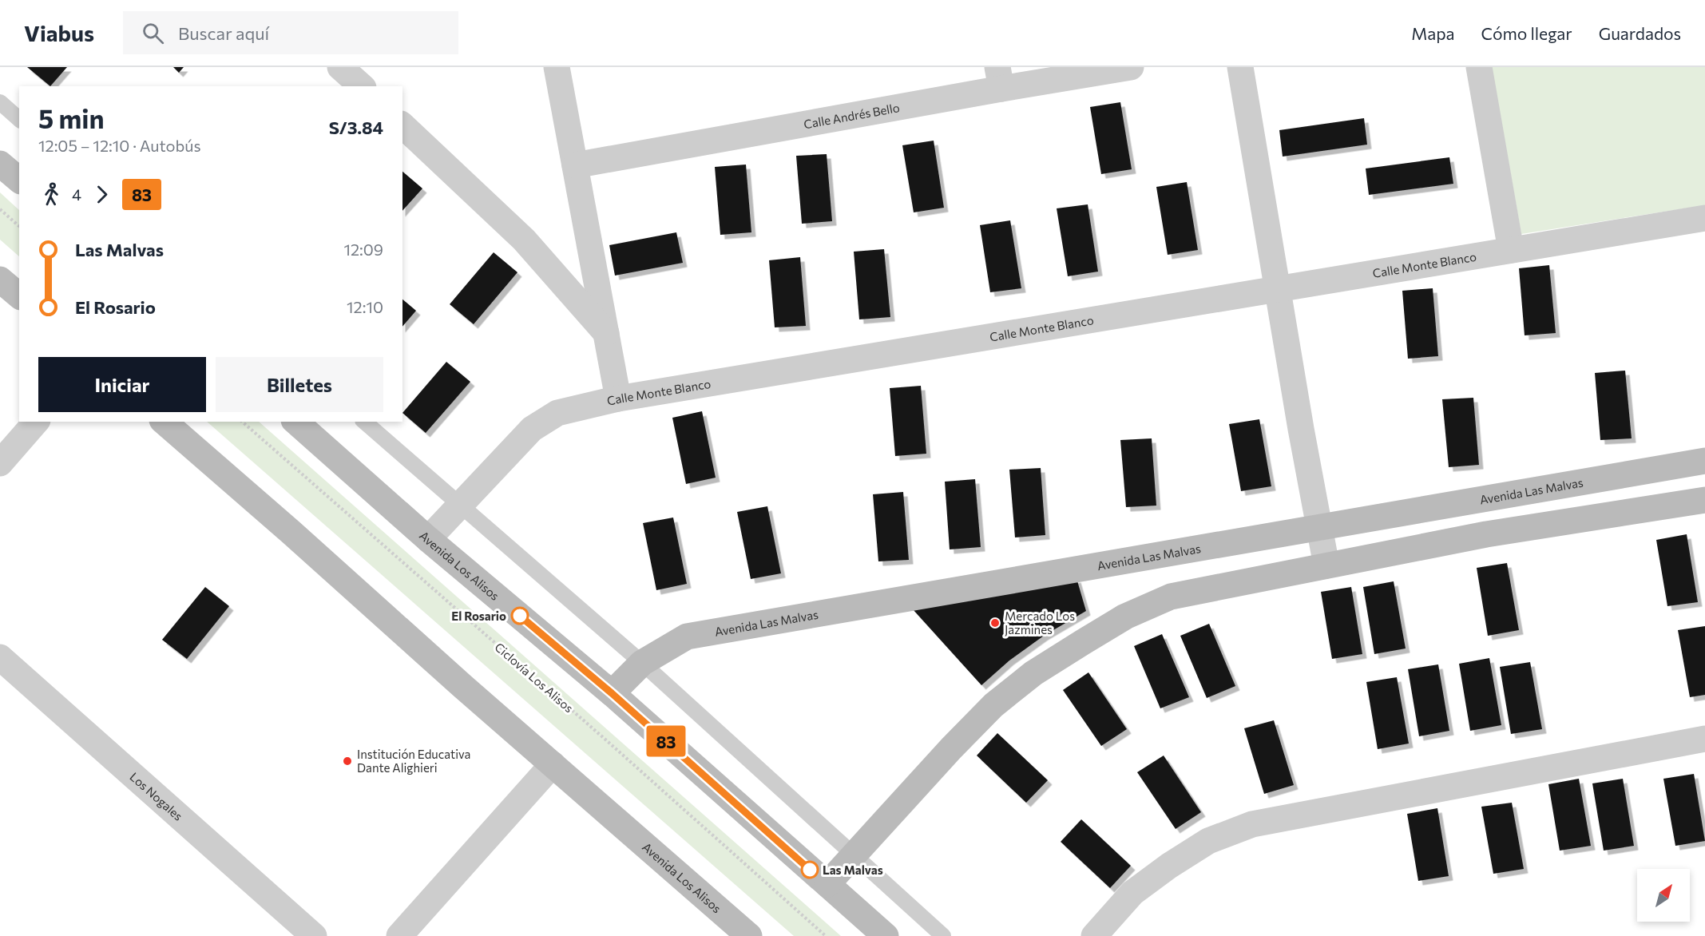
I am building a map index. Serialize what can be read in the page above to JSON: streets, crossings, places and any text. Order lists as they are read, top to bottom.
{
  "streets": {
    "street": [
      "Calle Andrés Bello",
      "Calle Monte Blanco",
      "Avenida Las Malvas",
      "Avenida Los Alisos",
      "Los Nogales"
    ],
    "path": ["Ciclovía Los Alisos"]
  },
  "crossings": [
    ["Calle Monte Blanco", "Avenida Los Alisos"],
    ["Avenida Las Malvas", "Avenida Los Alisos"]
  ],
  "places": [
    "El Rosario",
    "Mercado Los Jazmines",
    "Institución Educativa Dante Alighieri",
    "Las Malvas"
  ],
  "lines": ["bus line 83"],
  "north": "top right",
  "page": {
    "header": "Viabus",
    "search": "Buscar aquí",
    "nav": ["Mapa", "Cómo llegar", "Guardados"],
    "on_map": "83",
    "heading": ["5 min", "12:05 – 12:10 · Autobús", "S/3.84"],
    "legs": ["4", "83"],
    "list": [
      {
        "name": "Las Malvas",
        "value": "12:09"
      },
      {
        "name": "El Rosario",
        "value": "12:10"
      }
    ],
    "buttons": ["Iniciar", "Billetes"]
  }
}
